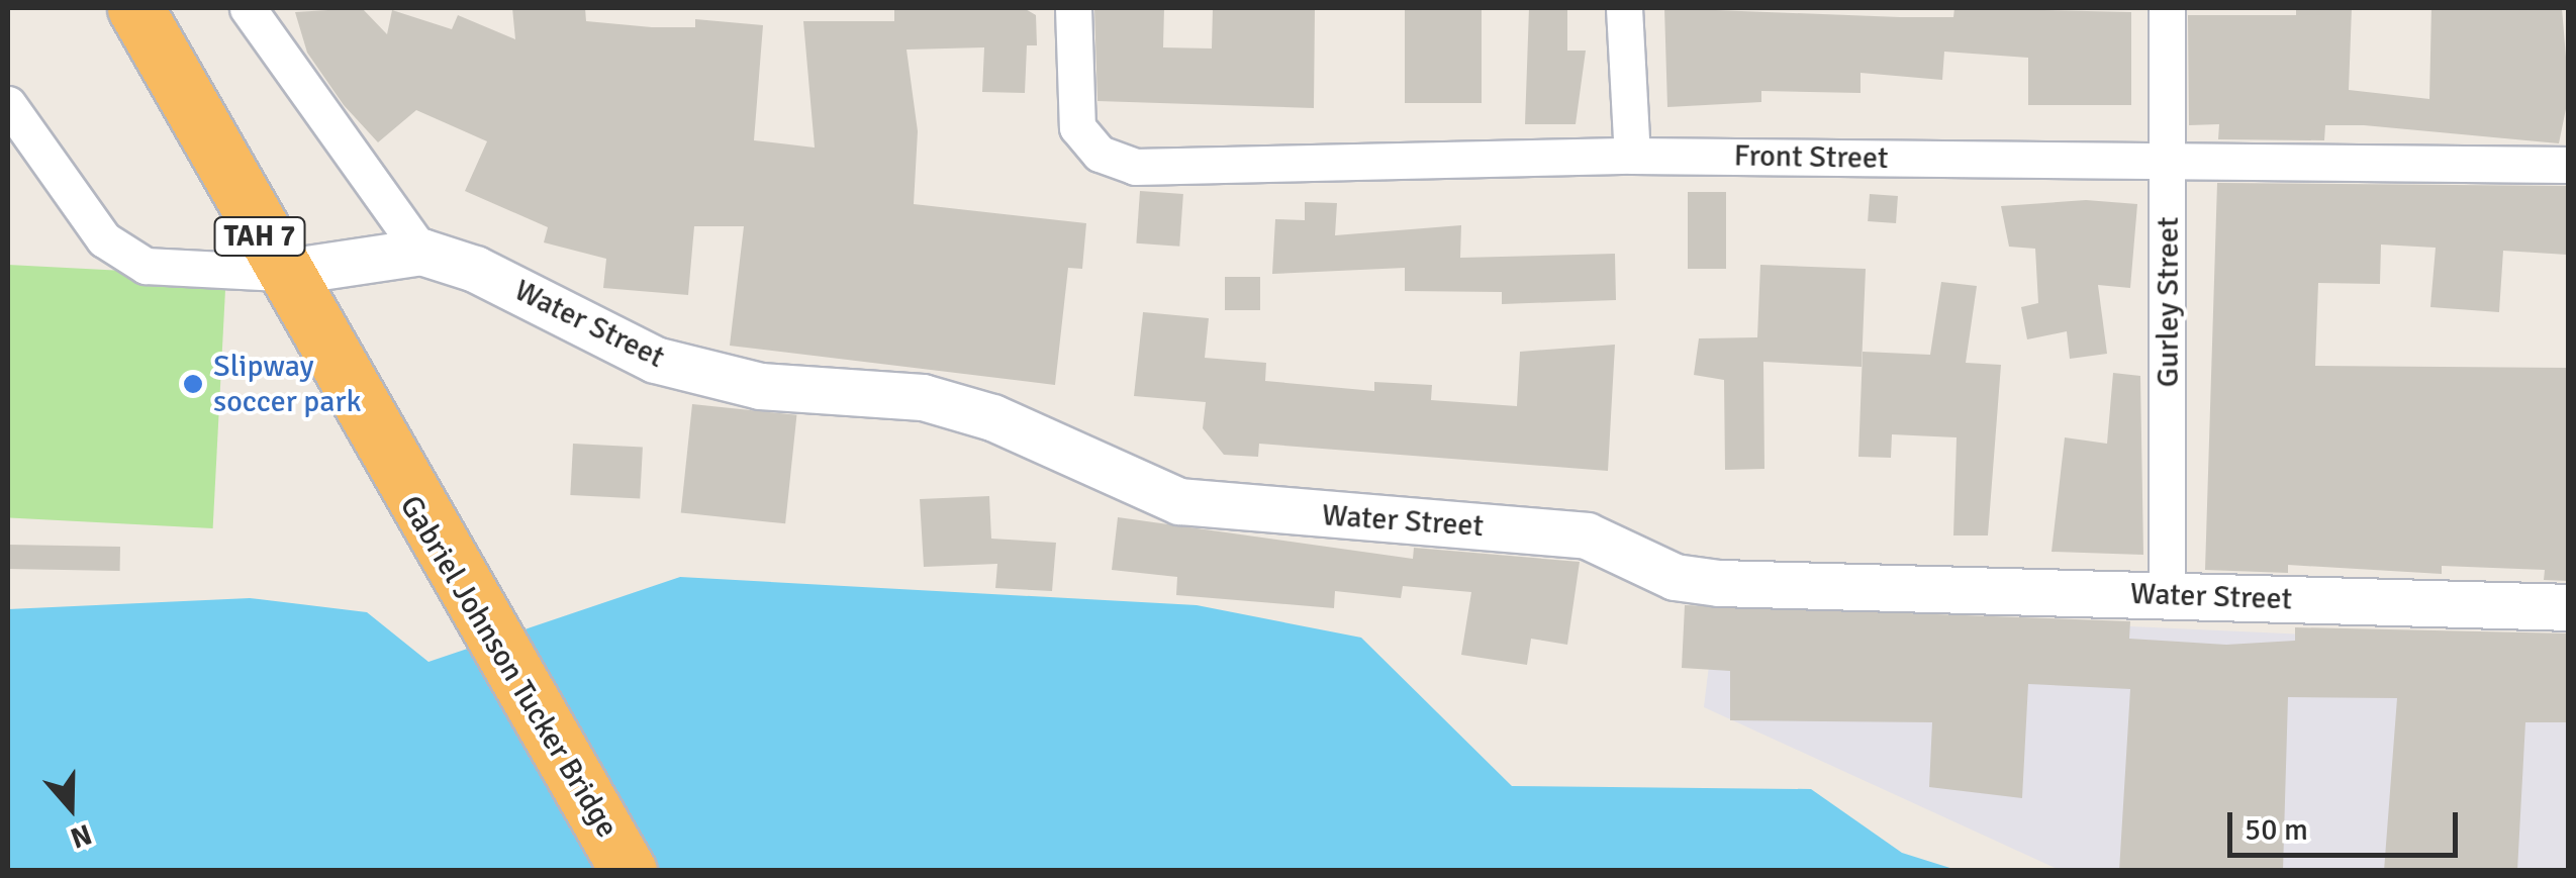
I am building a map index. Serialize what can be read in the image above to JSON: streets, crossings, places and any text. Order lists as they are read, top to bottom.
{
  "streets": {
    "highway": ["TAH 7", "Gabriel Johnson Tucker Bridge"],
    "street": ["Front Street", "Gurley Street", "Water Street"]
  },
  "crossings": [
    ["Front Street", "Gurley Street"],
    ["TAH 7", "Water Street"],
    ["TAH 7", "Gabriel Johnson Tucker Bridge"],
    ["Gurley Street", "Water Street"],
    ["Water Street", "Gabriel Johnson Tucker Bridge"]
  ],
  "places": ["Slipway soccer park"],
  "scale_bar": "50 m",
  "north": "bottom"
}
